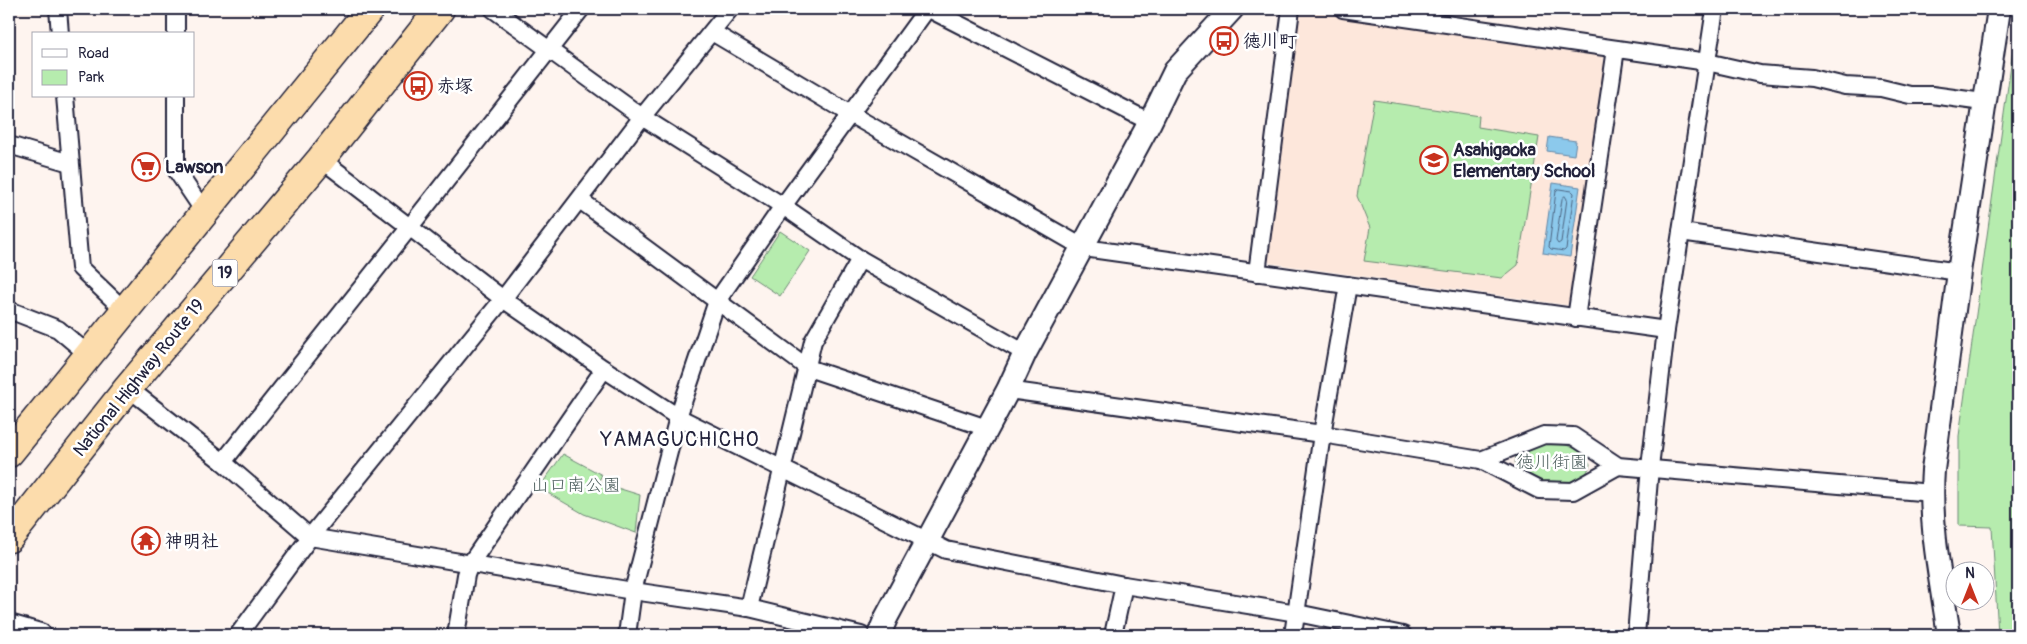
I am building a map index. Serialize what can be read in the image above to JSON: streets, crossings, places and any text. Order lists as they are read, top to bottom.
{
  "streets": {
    "highway": ["19", "National Highway Route 19"]
  },
  "districts": ["YAMAGUCHICHO"],
  "parks": ["徳川街園", "山口南公園"],
  "places": {
    "bus stop": ["徳川町", "赤塚"],
    "school or university": ["Asahigaoka Elementary School"],
    "supermarket": ["Lawson"],
    "temple": ["神明社"]
  },
  "legend": ["Road", "Park"],
  "north": "top"
}
